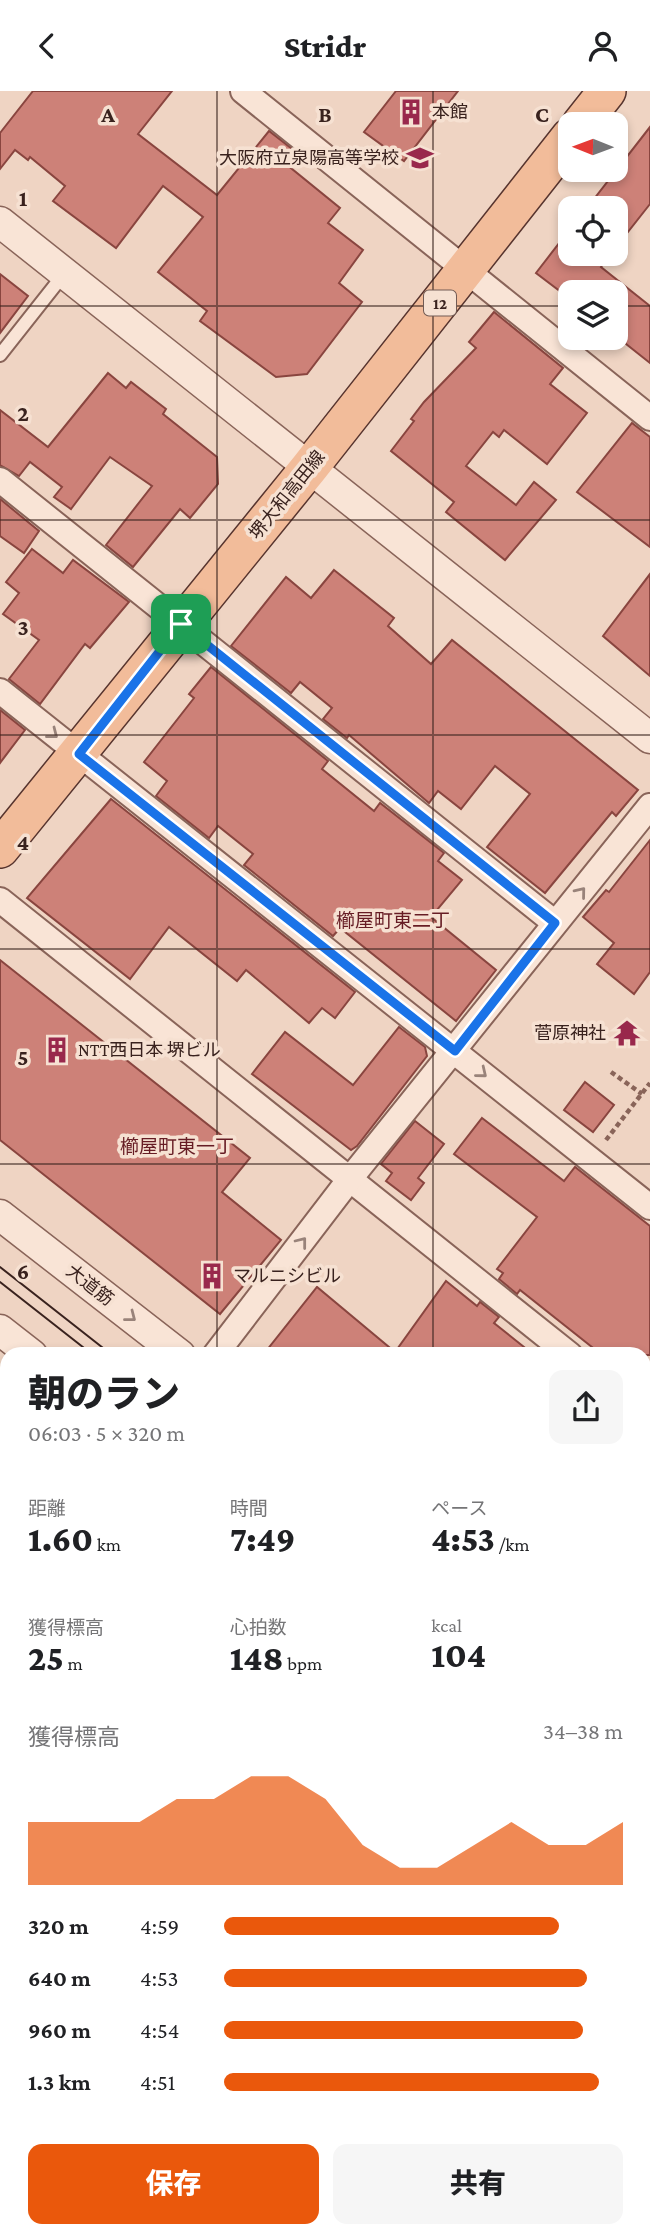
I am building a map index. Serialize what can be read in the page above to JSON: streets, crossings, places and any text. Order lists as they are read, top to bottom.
{
  "streets": {
    "main road": ["12", "堺大和高田線"],
    "street": ["大道筋"]
  },
  "districts": ["櫛屋町東二丁", "櫛屋町東一丁"],
  "places": {
    "building": ["本館", "NTT西日本 堺ビル", "マルニシビル"],
    "school or university": ["大阪府立泉陽高等学校"],
    "temple": ["菅原神社"]
  },
  "north": "left",
  "page": {
    "header": "Stridr",
    "heading": ["朝のラン", "06:03 · 5 × 320 m"],
    "stats": [
      ["距離", "1.60 km"],
      ["時間", "7:49"],
      ["ペース", "4:53 /km"],
      ["獲得標高", "25 m"],
      ["心拍数", "148 bpm"],
      ["kcal", "104"]
    ],
    "chart": ["獲得標高", "34–38 m"],
    "list": [
      {
        "name": "320 m",
        "note": "4:59"
      },
      {
        "name": "640 m",
        "note": "4:53"
      },
      {
        "name": "960 m",
        "note": "4:54"
      },
      {
        "name": "1.3 km",
        "note": "4:51"
      }
    ],
    "buttons": ["保存", "共有"]
  },
  "grid": {
    "columns": ["A", "B", "C"],
    "rows": [
      "1",
      "2",
      "3",
      "4",
      "5",
      "6"
    ]
  }
}
